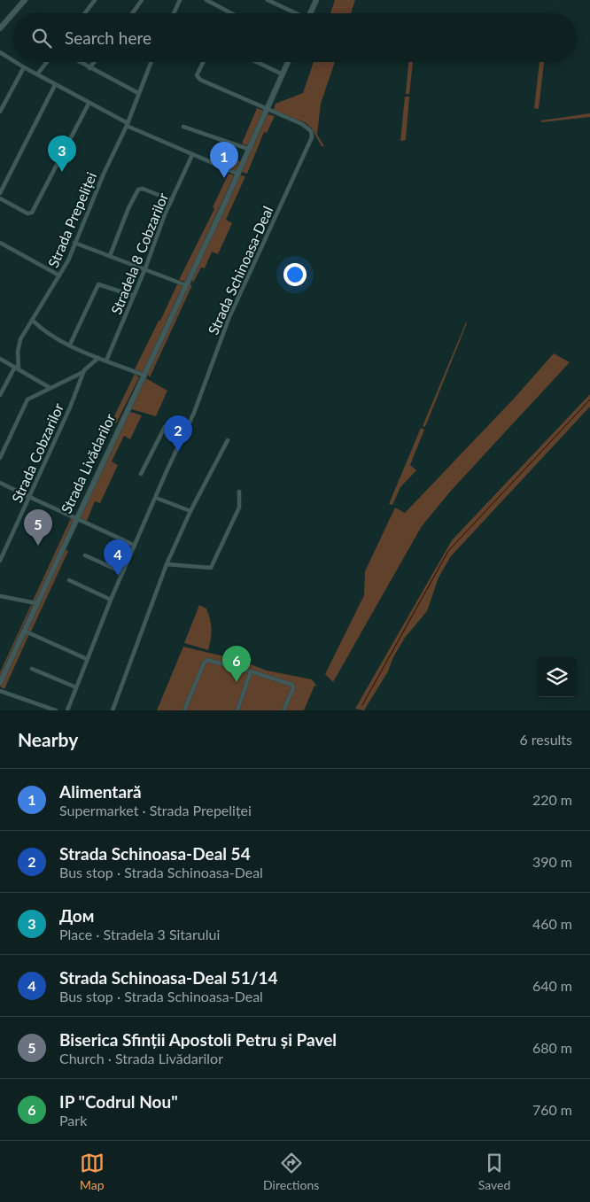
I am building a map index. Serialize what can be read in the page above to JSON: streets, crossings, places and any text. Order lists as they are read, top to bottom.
{
  "streets": {
    "street": [
      "Strada Prepeliței",
      "Stradela 8 Cobzarilor",
      "Strada Schinoasa-Deal",
      "Strada Cobzarilor",
      "Strada Livădarilor"
    ]
  },
  "crossings": [
    ["Strada Schinoasa-Deal", "Strada Livădarilor"]
  ],
  "page": {
    "search": "Search here",
    "pins": [
      "3",
      "1",
      "2",
      "5",
      "4",
      "6"
    ],
    "heading": ["Nearby", "6 results"],
    "list": [
      {
        "mark": "1",
        "name": "Alimentară",
        "note": "Supermarket · Strada Prepeliței",
        "value": "220 m"
      },
      {
        "mark": "2",
        "name": "Strada Schinoasa-Deal 54",
        "note": "Bus stop · Strada Schinoasa-Deal",
        "value": "390 m"
      },
      {
        "mark": "3",
        "name": "Дом",
        "note": "Place · Stradela 3 Sitarului",
        "value": "460 m"
      },
      {
        "mark": "4",
        "name": "Strada Schinoasa-Deal 51/14",
        "note": "Bus stop · Strada Schinoasa-Deal",
        "value": "640 m"
      },
      {
        "mark": "5",
        "name": "Biserica Sfinții Apostoli Petru și Pavel",
        "note": "Church · Strada Livădarilor",
        "value": "680 m"
      },
      {
        "mark": "6",
        "name": "IP \"Codrul Nou\"",
        "note": "Park",
        "value": "760 m"
      }
    ],
    "nav": ["Map", "Directions", "Saved"]
  }
}
